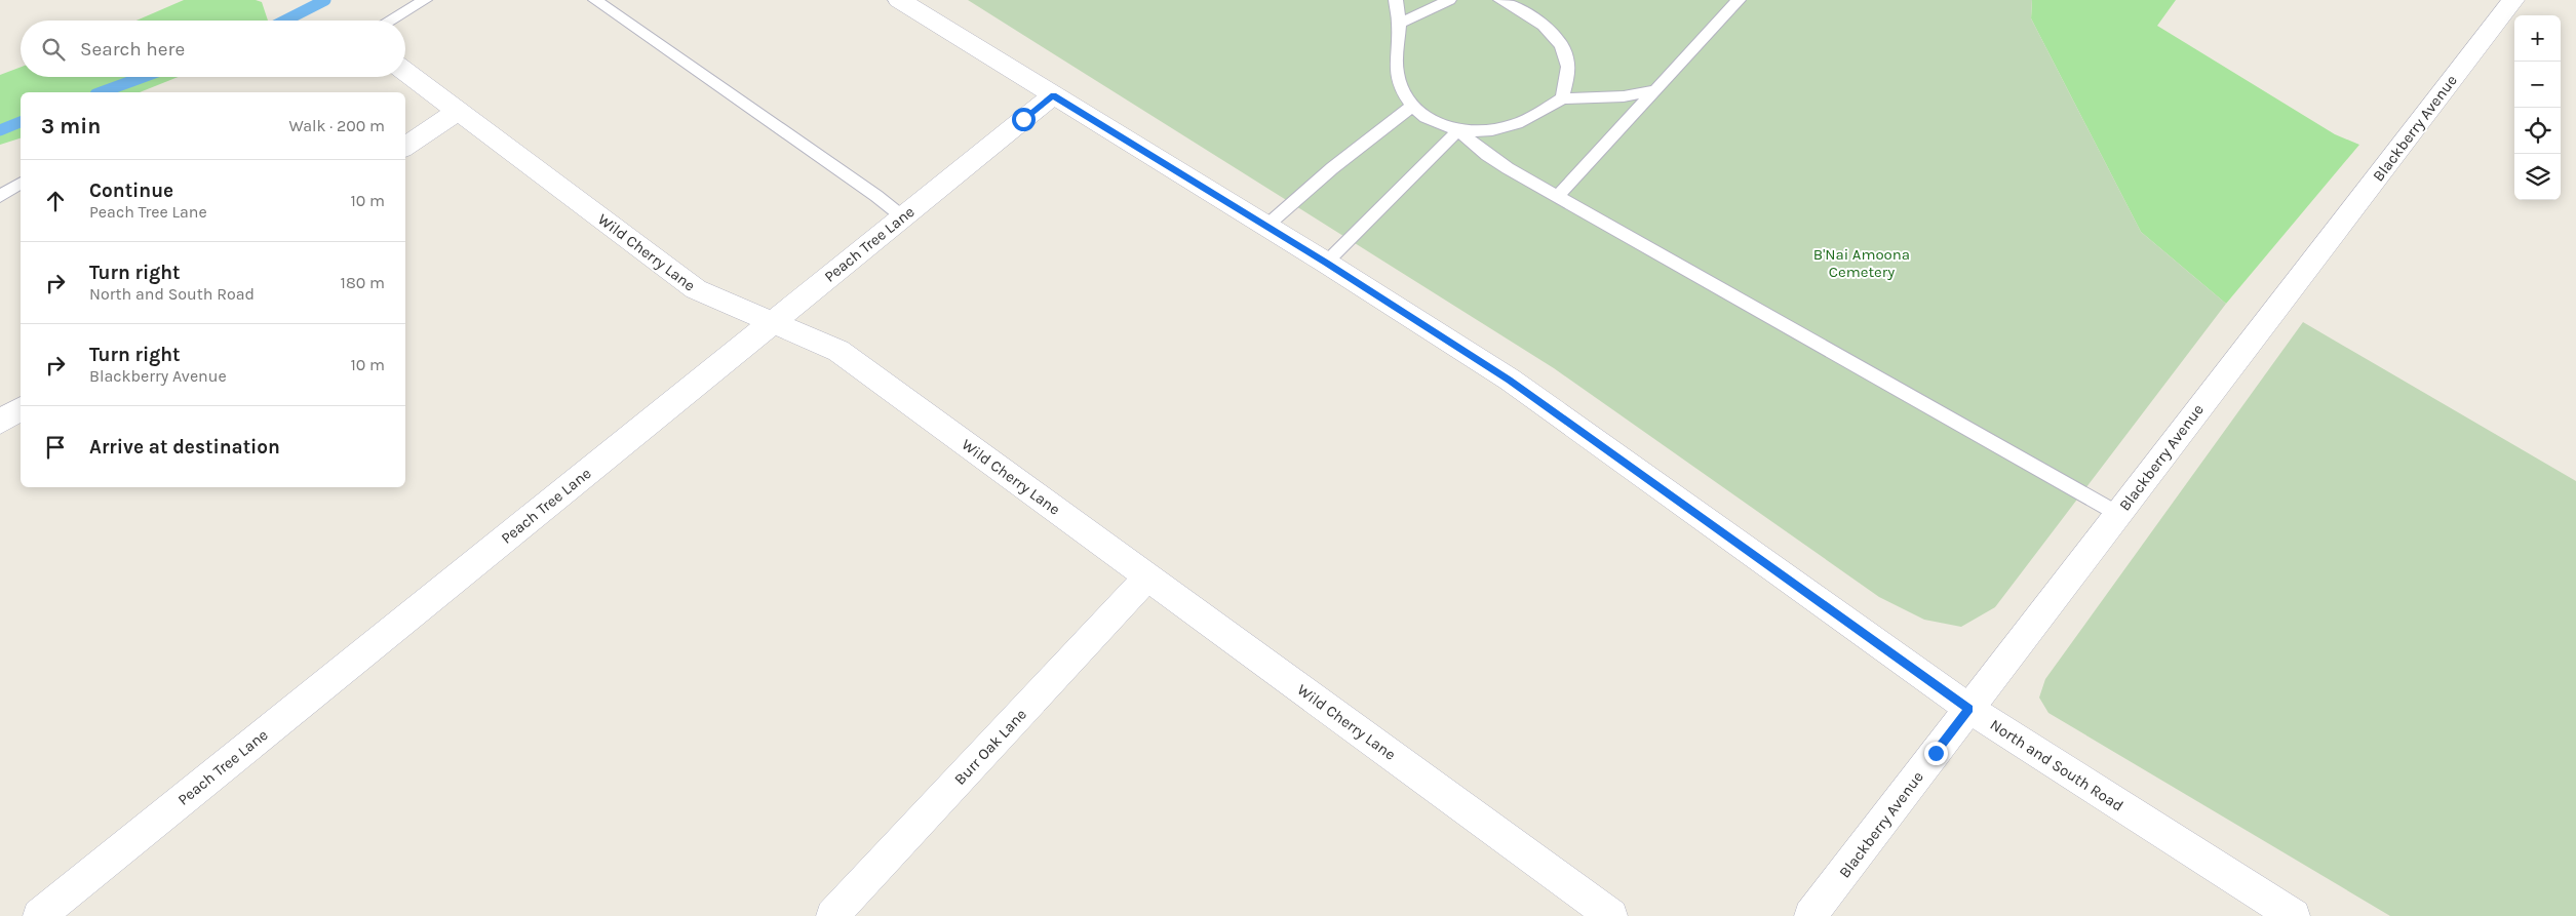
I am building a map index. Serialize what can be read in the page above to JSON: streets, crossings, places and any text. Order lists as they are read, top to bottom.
{
  "streets": {
    "street": [
      "Blackberry Avenue",
      "Peach Tree Lane",
      "Wild Cherry Lane",
      "Burr Oak Lane",
      "North and South Road"
    ]
  },
  "crossings": [
    ["Blackberry Avenue", "North and South Road"],
    ["Peach Tree Lane", "Wild Cherry Lane"],
    ["Peach Tree Lane", "North and South Road"],
    ["Wild Cherry Lane", "Burr Oak Lane"]
  ],
  "parks": ["B'Nai Amoona Cemetery"],
  "page": {
    "map_buttons": ["+", "−"],
    "search": "Search here",
    "heading": ["3 min", "Walk · 200 m"],
    "list": [
      ["Continue", "Peach Tree Lane", "10 m"],
      ["Turn right", "North and South Road", "180 m"],
      ["Turn right", "Blackberry Avenue", "10 m"],
      "Arrive at destination"
    ]
  }
}
